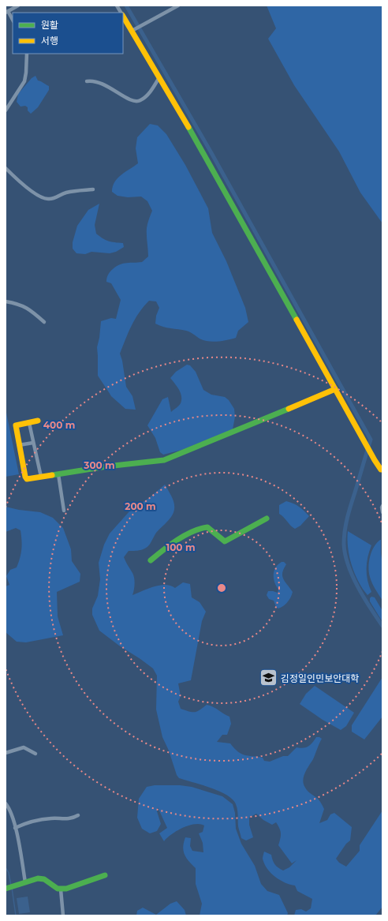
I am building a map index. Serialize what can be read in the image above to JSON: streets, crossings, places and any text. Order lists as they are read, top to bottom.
{
  "places": {
    "school or university": ["김정일인민보안대학"]
  },
  "legend": ["원활", "서행"],
  "rings": [
    "400 m",
    "300 m",
    "200 m",
    "100 m"
  ]
}
